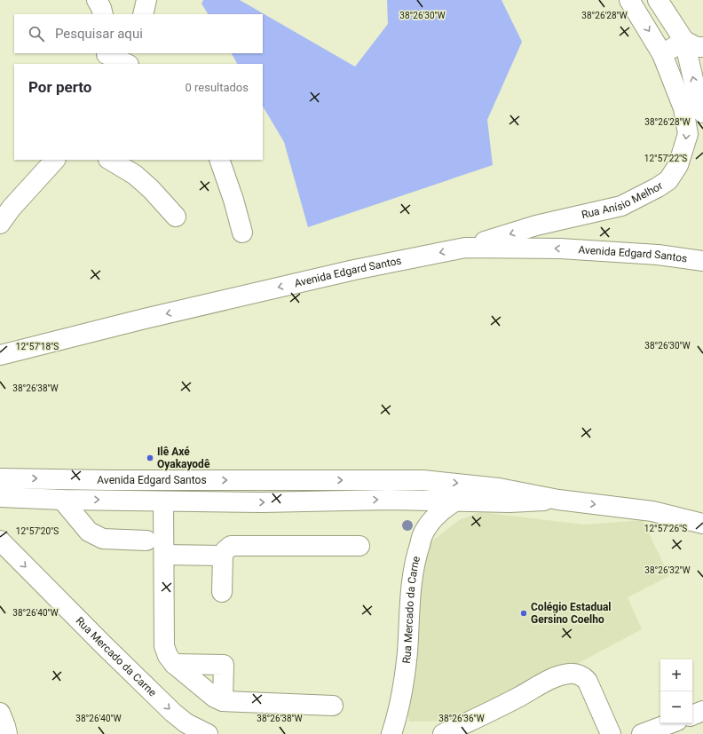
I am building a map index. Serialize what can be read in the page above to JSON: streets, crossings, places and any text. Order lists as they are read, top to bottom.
{
  "streets": {
    "main road": ["Rua Anísio Melhor", "Avenida Edgard Santos", "Rua Mercado da Carne"]
  },
  "crossings": [
    ["Rua Anísio Melhor", "Avenida Edgard Santos"],
    ["Avenida Edgard Santos", "Rua Mercado da Carne"]
  ],
  "one_way": ["Rua Mercado da Carne"],
  "places": ["Ilê Axé Oyakayodê", "Colégio Estadual Gersino Coelho"],
  "page": {
    "search": "Pesquisar aqui",
    "heading": ["Por perto", "0 resultados"],
    "map_buttons": ["+", "−"]
  },
  "coordinates": [
    "38°26'28\"W",
    "38°26'30\"W",
    "12°57'22\"S",
    "12°57'18\"S",
    "38°26'38\"W",
    "12°57'26\"S",
    "12°57'20\"S",
    "38°26'32\"W",
    "38°26'40\"W",
    "38°26'36\"W"
  ]
}
